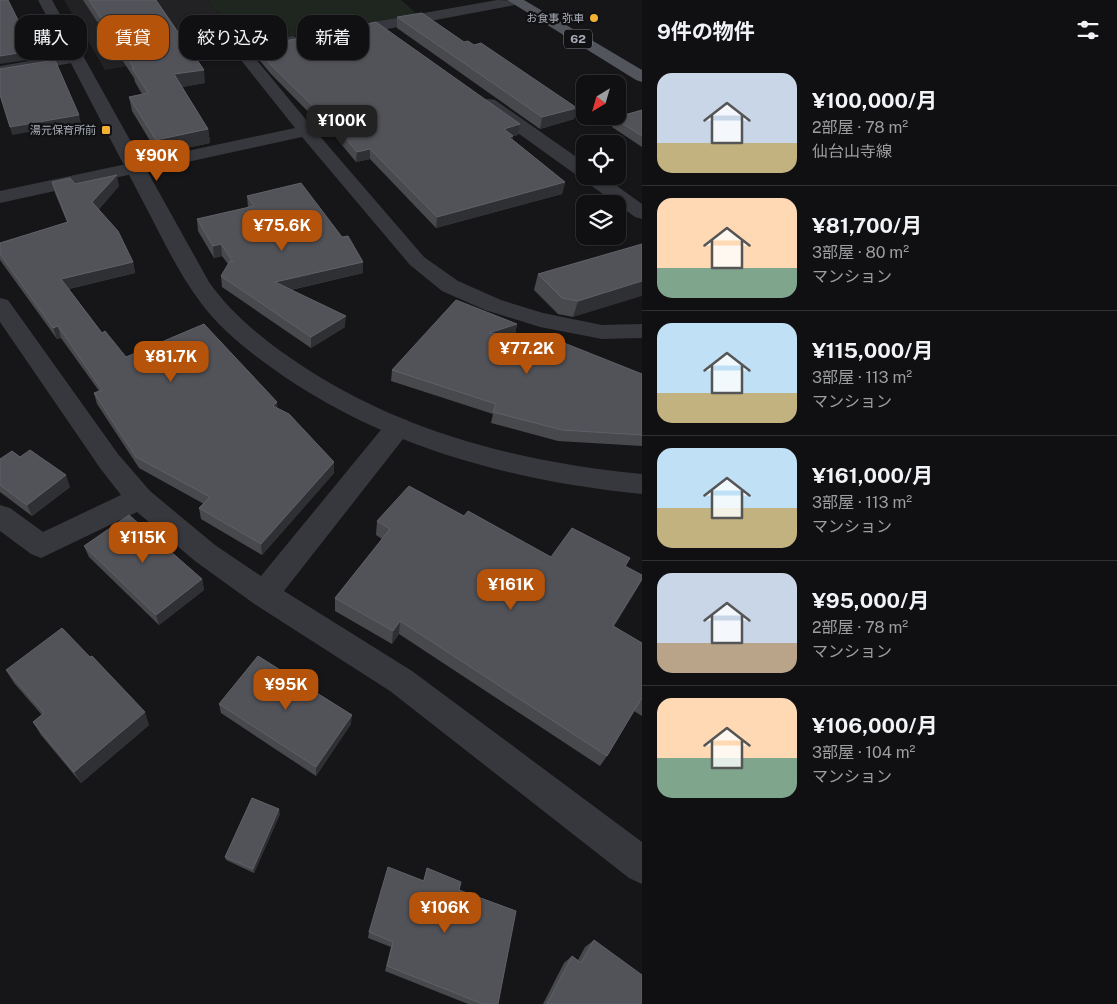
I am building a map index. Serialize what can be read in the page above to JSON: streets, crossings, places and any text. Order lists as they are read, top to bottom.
{
  "streets": {
    "main road": ["62"]
  },
  "places": {
    "other": ["お食事 弥車"],
    "transit": ["湯元保育所前"]
  },
  "north": "bottom left",
  "page": {
    "heading": "9件の物件",
    "chip": [
      "購入",
      "賃貸",
      "絞り込み",
      "新着"
    ],
    "list": [
      {
        "name": "¥100,000/月",
        "note": "2部屋 · 78 m² · 仙台山寺線"
      },
      {
        "name": "¥81,700/月",
        "note": "3部屋 · 80 m² · マンション"
      },
      {
        "name": "¥115,000/月",
        "note": "3部屋 · 113 m² · マンション"
      },
      {
        "name": "¥161,000/月",
        "note": "3部屋 · 113 m² · マンション"
      },
      {
        "name": "¥95,000/月",
        "note": "2部屋 · 78 m² · マンション"
      },
      {
        "name": "¥106,000/月",
        "note": "3部屋 · 104 m² · マンション"
      }
    ],
    "price": [
      "¥100K",
      "¥90K",
      "¥75.6K",
      "¥77.2K",
      "¥81.7K",
      "¥115K",
      "¥161K",
      "¥95K",
      "¥106K"
    ]
  }
}
